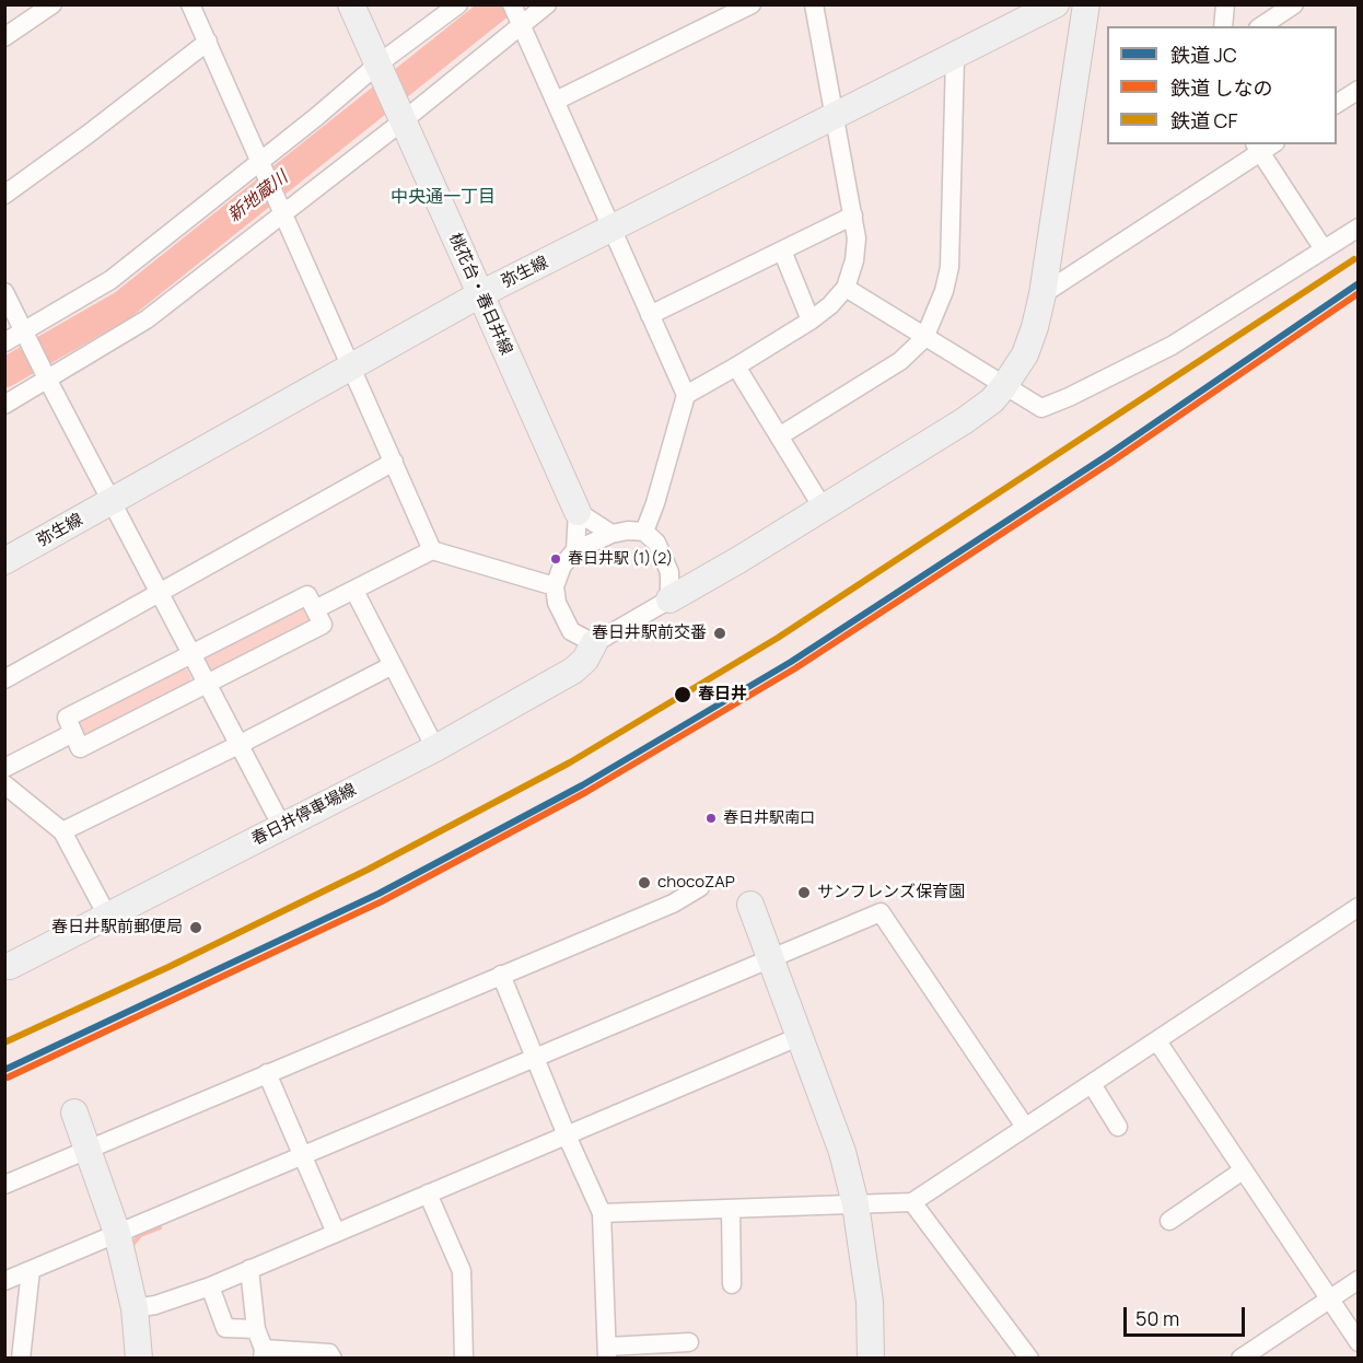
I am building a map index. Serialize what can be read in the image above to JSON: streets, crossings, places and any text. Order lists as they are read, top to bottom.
{
  "streets": {
    "street": ["弥生線", "桃花台・春日井線", "春日井停車場線"]
  },
  "crossings": [
    ["弥生線", "桃花台・春日井線"]
  ],
  "districts": ["中央通一丁目"],
  "water": ["新地蔵川"],
  "places": [
    "春日井駅 (1)(2)",
    "春日井駅前交番",
    "春日井",
    "春日井駅南口",
    "chocoZAP",
    "サンフレンズ保育園",
    "春日井駅前郵便局"
  ],
  "lines": ["rail line CF", "rail line JC", "rail line しなの"],
  "legend": ["鉄道 JC", "鉄道 しなの", "鉄道 CF"],
  "scale_bar": "50 m"
}
